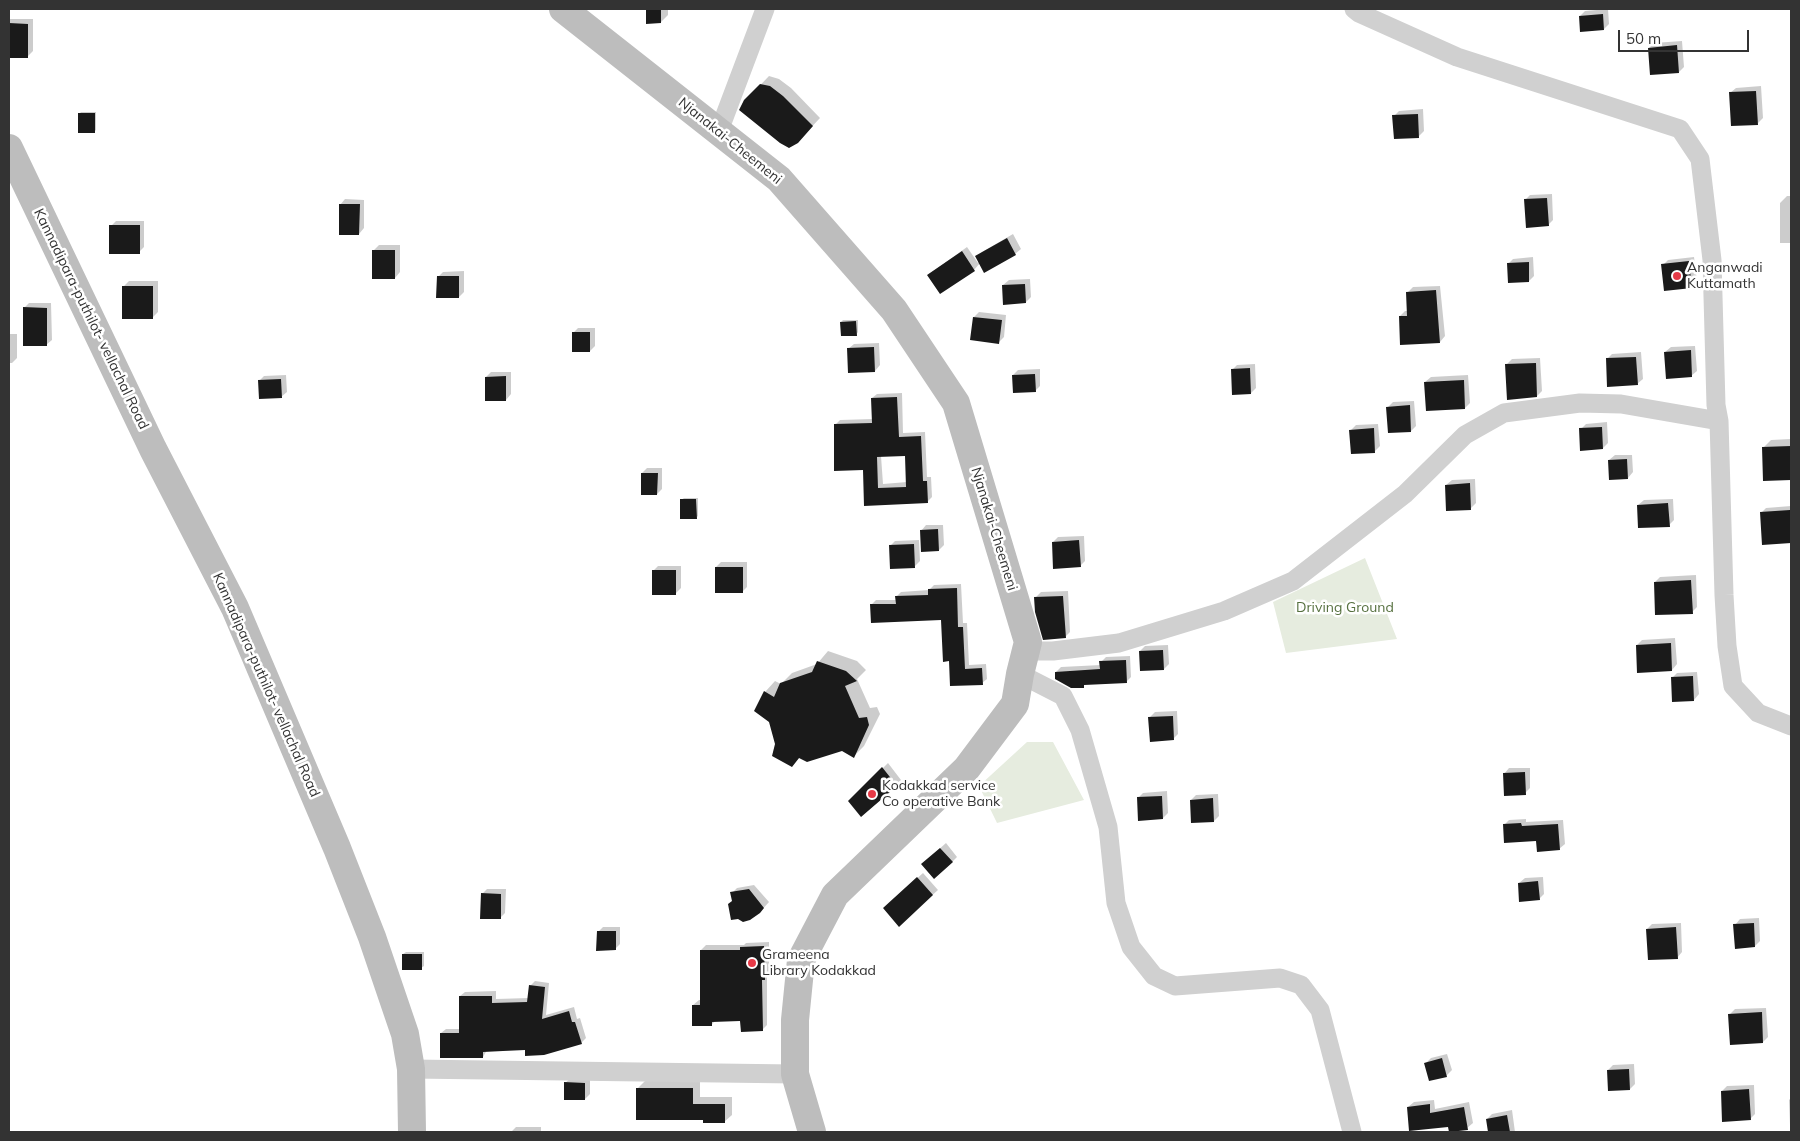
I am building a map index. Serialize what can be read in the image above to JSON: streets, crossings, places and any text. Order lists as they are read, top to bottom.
{
  "streets": {
    "main road": ["Njanakai-Cheemeni", "Kannadipara-puthilot- vellachal Road"]
  },
  "parks": ["Driving Ground"],
  "places": ["Anganwadi Kuttamath", "Kodakkad service Co operative Bank", "Grameena Library Kodakkad"],
  "scale_bar": "50 m"
}
